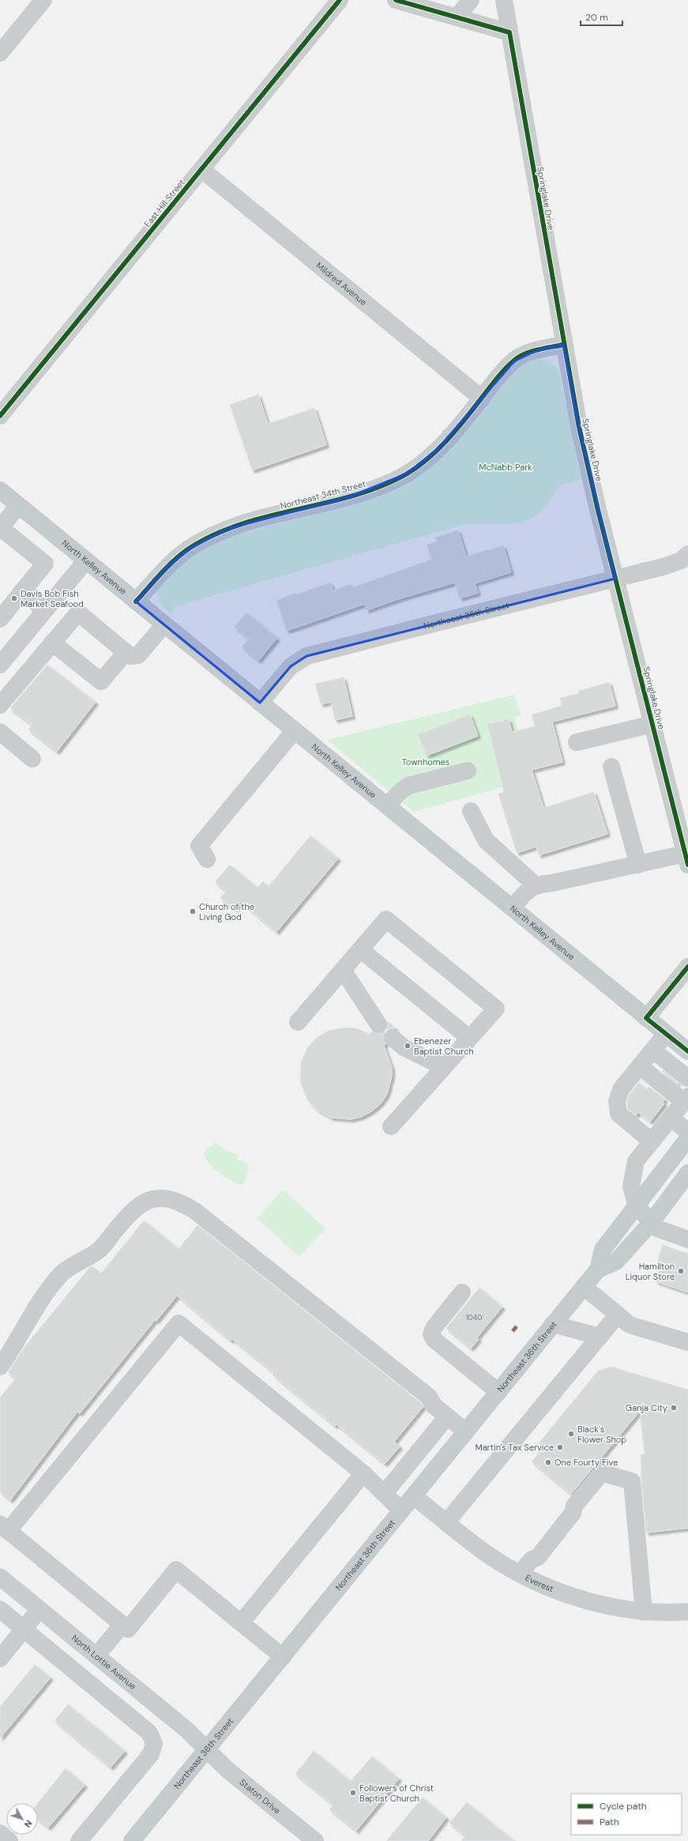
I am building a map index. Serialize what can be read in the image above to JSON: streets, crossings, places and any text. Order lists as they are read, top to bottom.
{
  "streets": {
    "main road": ["North Kelley Avenue", "Northeast 36th Street"],
    "street": [
      "Springlake Drive",
      "East Hill Street",
      "Mildred Avenue",
      "Northeast 34th Street",
      "Northeast 35th Street",
      "Everest",
      "North Lottie Avenue",
      "Staton Drive"
    ]
  },
  "crossings": [
    ["Springlake Drive", "Northeast 34th Street"],
    ["Springlake Drive", "Northeast 35th Street"],
    ["East Hill Street", "Mildred Avenue"],
    ["Mildred Avenue", "Northeast 34th Street"],
    ["Northeast 34th Street", "North Kelley Avenue"],
    ["North Kelley Avenue", "Northeast 35th Street"],
    ["Northeast 36th Street", "Everest"],
    ["Northeast 36th Street", "North Lottie Avenue"],
    ["Northeast 36th Street", "Staton Drive"],
    ["North Lottie Avenue", "Staton Drive"]
  ],
  "parks": ["McNabb Park", "Townhomes"],
  "places": [
    "Davis Bob Fish Market Seafood",
    "Church of the Living God",
    "Ebenezer Baptist Church",
    "Hamilton Liquor Store",
    "Ganja City",
    "Black's Flower Shop",
    "Martin's Tax Service",
    "One Fourty Five",
    "Followers of Christ Baptist Church"
  ],
  "house_numbers": ["1040"],
  "legend": ["Cycle path", "Path"],
  "scale_bar": "20 m",
  "north": "bottom right"
}
